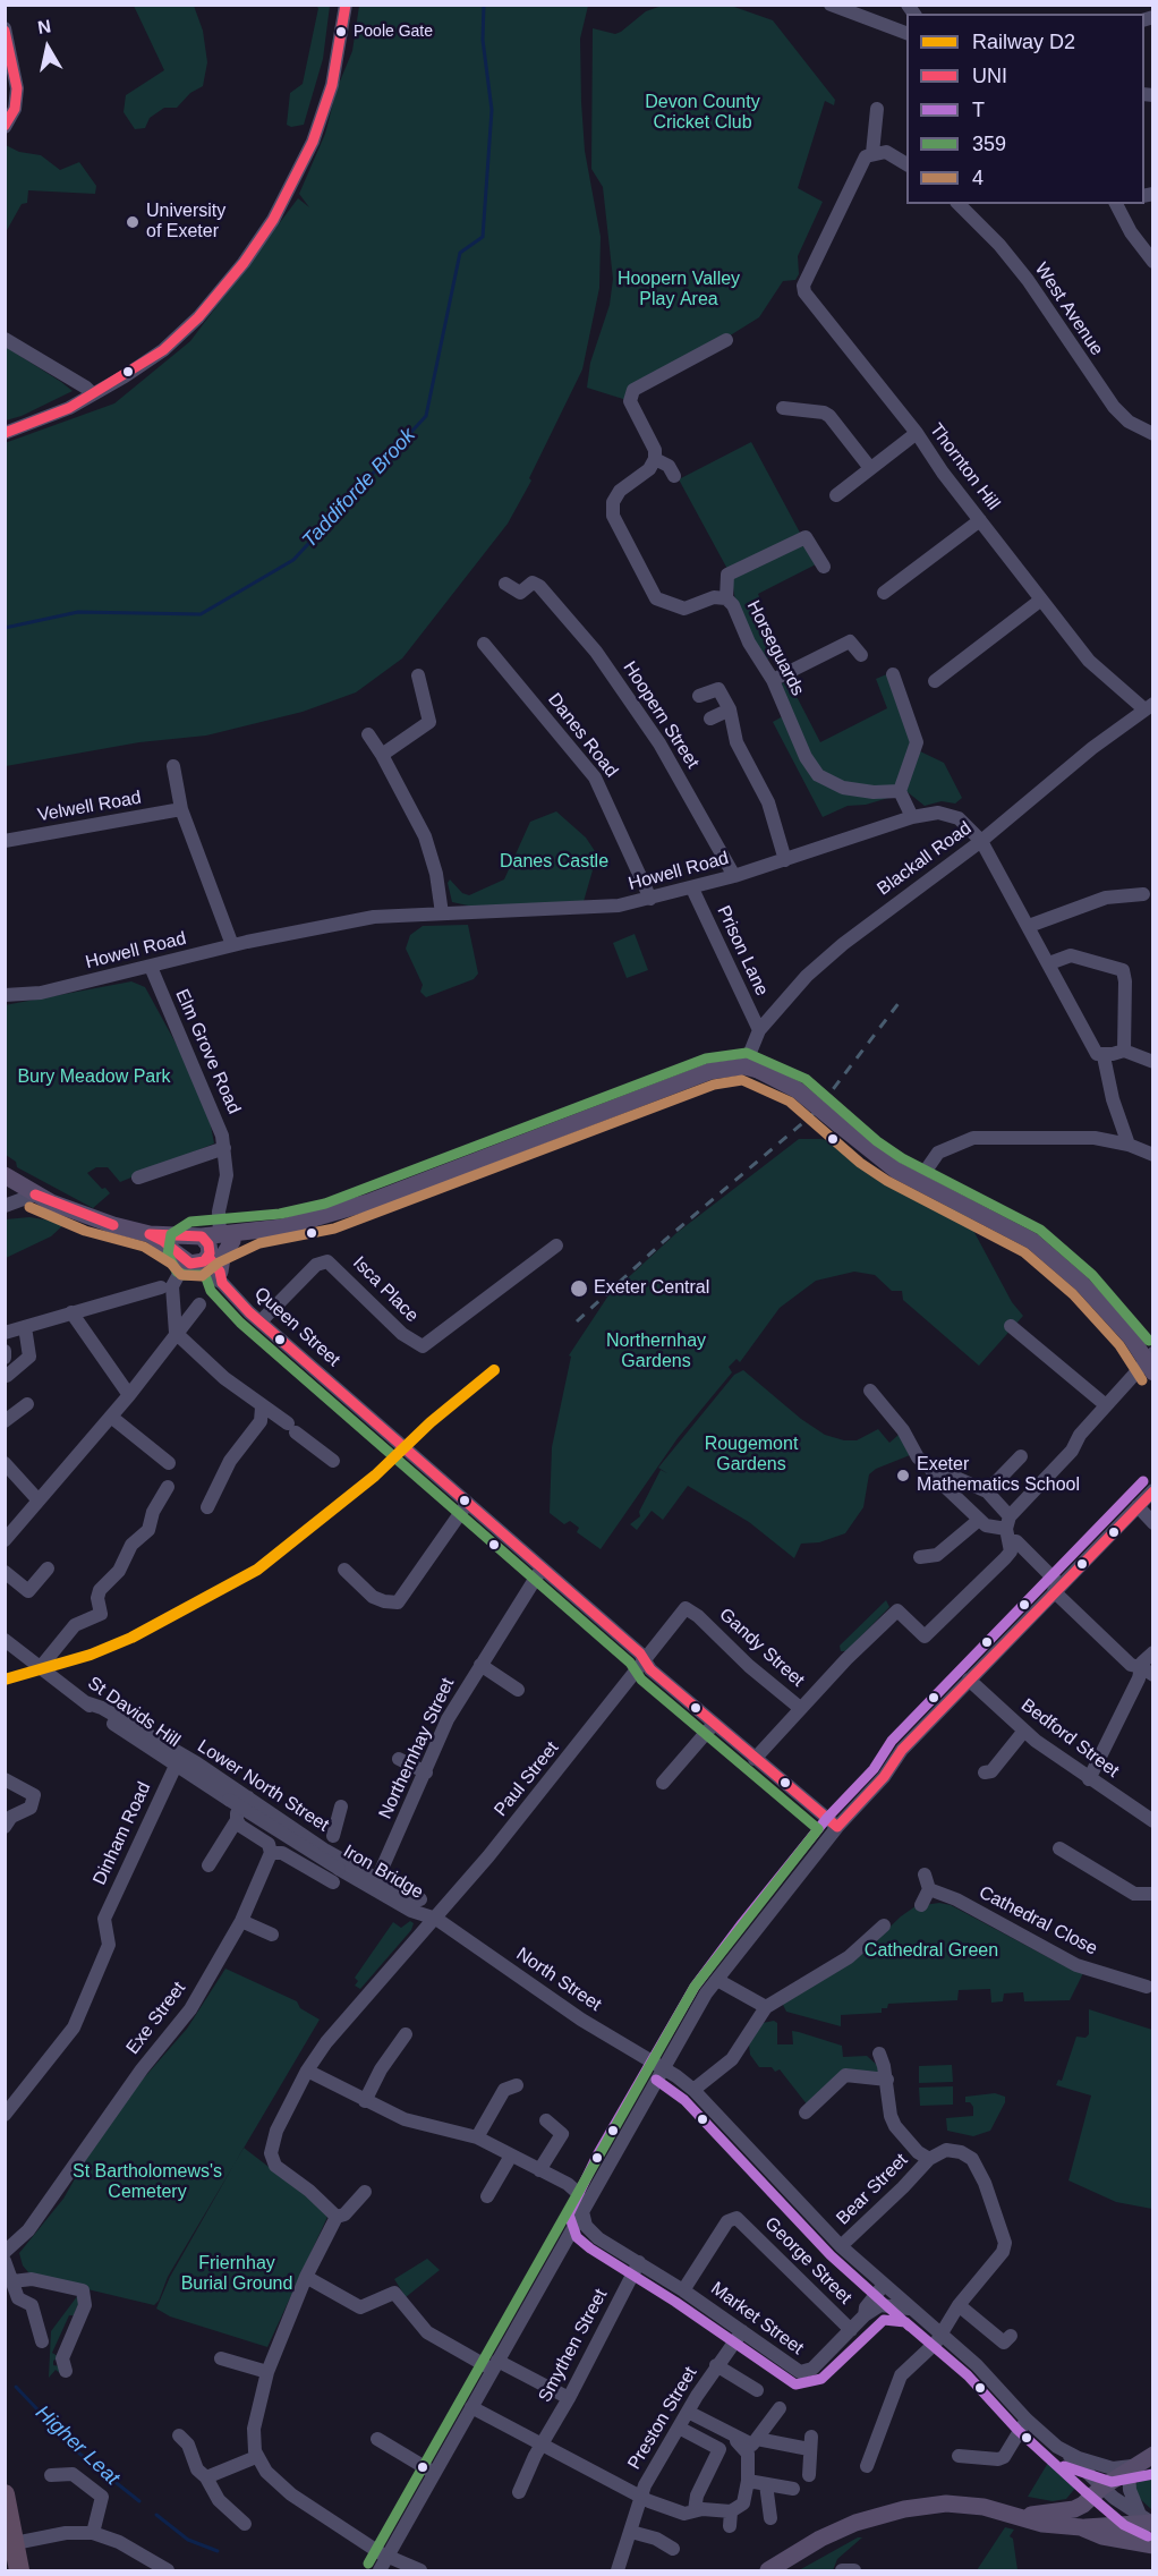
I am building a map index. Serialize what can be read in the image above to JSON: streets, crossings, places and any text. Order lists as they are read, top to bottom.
{
  "streets": {
    "street": [
      "West Avenue",
      "Thornton Hill",
      "Horseguards",
      "Hoopern Street",
      "Danes Road",
      "Velwell Road",
      "Blackall Road",
      "Howell Road",
      "Prison Lane",
      "Elm Grove Road",
      "Isca Place",
      "Queen Street",
      "Gandy Street",
      "St Davids Hill",
      "Bedford Street",
      "Northernhay Street",
      "Paul Street",
      "Lower North Street",
      "Dinham Road",
      "Iron Bridge",
      "Cathedral Close",
      "North Street",
      "Exe Street",
      "Bear Street",
      "George Street",
      "Market Street",
      "Smythen Street",
      "Preston Street"
    ]
  },
  "crossings": [
    ["Thornton Hill", "Blackall Road"],
    ["Hoopern Street", "Howell Road"],
    ["Danes Road", "Howell Road"],
    ["Blackall Road", "Howell Road"],
    ["Blackall Road", "Prison Lane"],
    ["Howell Road", "Prison Lane"],
    ["Howell Road", "Elm Grove Road"],
    ["Isca Place", "Queen Street"],
    ["Queen Street", "Northernhay Street"],
    ["Queen Street", "Paul Street"],
    ["Gandy Street", "Paul Street"],
    ["St Davids Hill", "Lower North Street"],
    ["St Davids Hill", "Dinham Road"],
    ["St Davids Hill", "Iron Bridge"],
    ["Northernhay Street", "Lower North Street"],
    ["Paul Street", "Iron Bridge"],
    ["Paul Street", "North Street"],
    ["Paul Street", "Market Street"],
    ["Dinham Road", "Iron Bridge"],
    ["Iron Bridge", "North Street"],
    ["North Street", "Bear Street"],
    ["George Street", "Market Street"],
    ["Market Street", "Smythen Street"],
    ["Market Street", "Preston Street"]
  ],
  "water": ["Taddiforde Brook", "Higher Leat"],
  "parks": [
    "Devon County Cricket Club",
    "Hoopern Valley Play Area",
    "Danes Castle",
    "Bury Meadow Park",
    "Northernhay Gardens",
    "Rougemont Gardens",
    "Cathedral Green",
    "St Bartholomews's Cemetery",
    "Friernhay Burial Ground"
  ],
  "places": [
    "Poole Gate",
    "University of Exeter",
    "Exeter Central",
    "Exeter Mathematics School"
  ],
  "lines": [
    "transit line UNI",
    "transit line 359",
    "transit line 4",
    "rail line D2",
    "transit line T"
  ],
  "legend": [
    "Railway D2",
    "UNI",
    "T",
    "359",
    "4"
  ],
  "north": "top"
}
